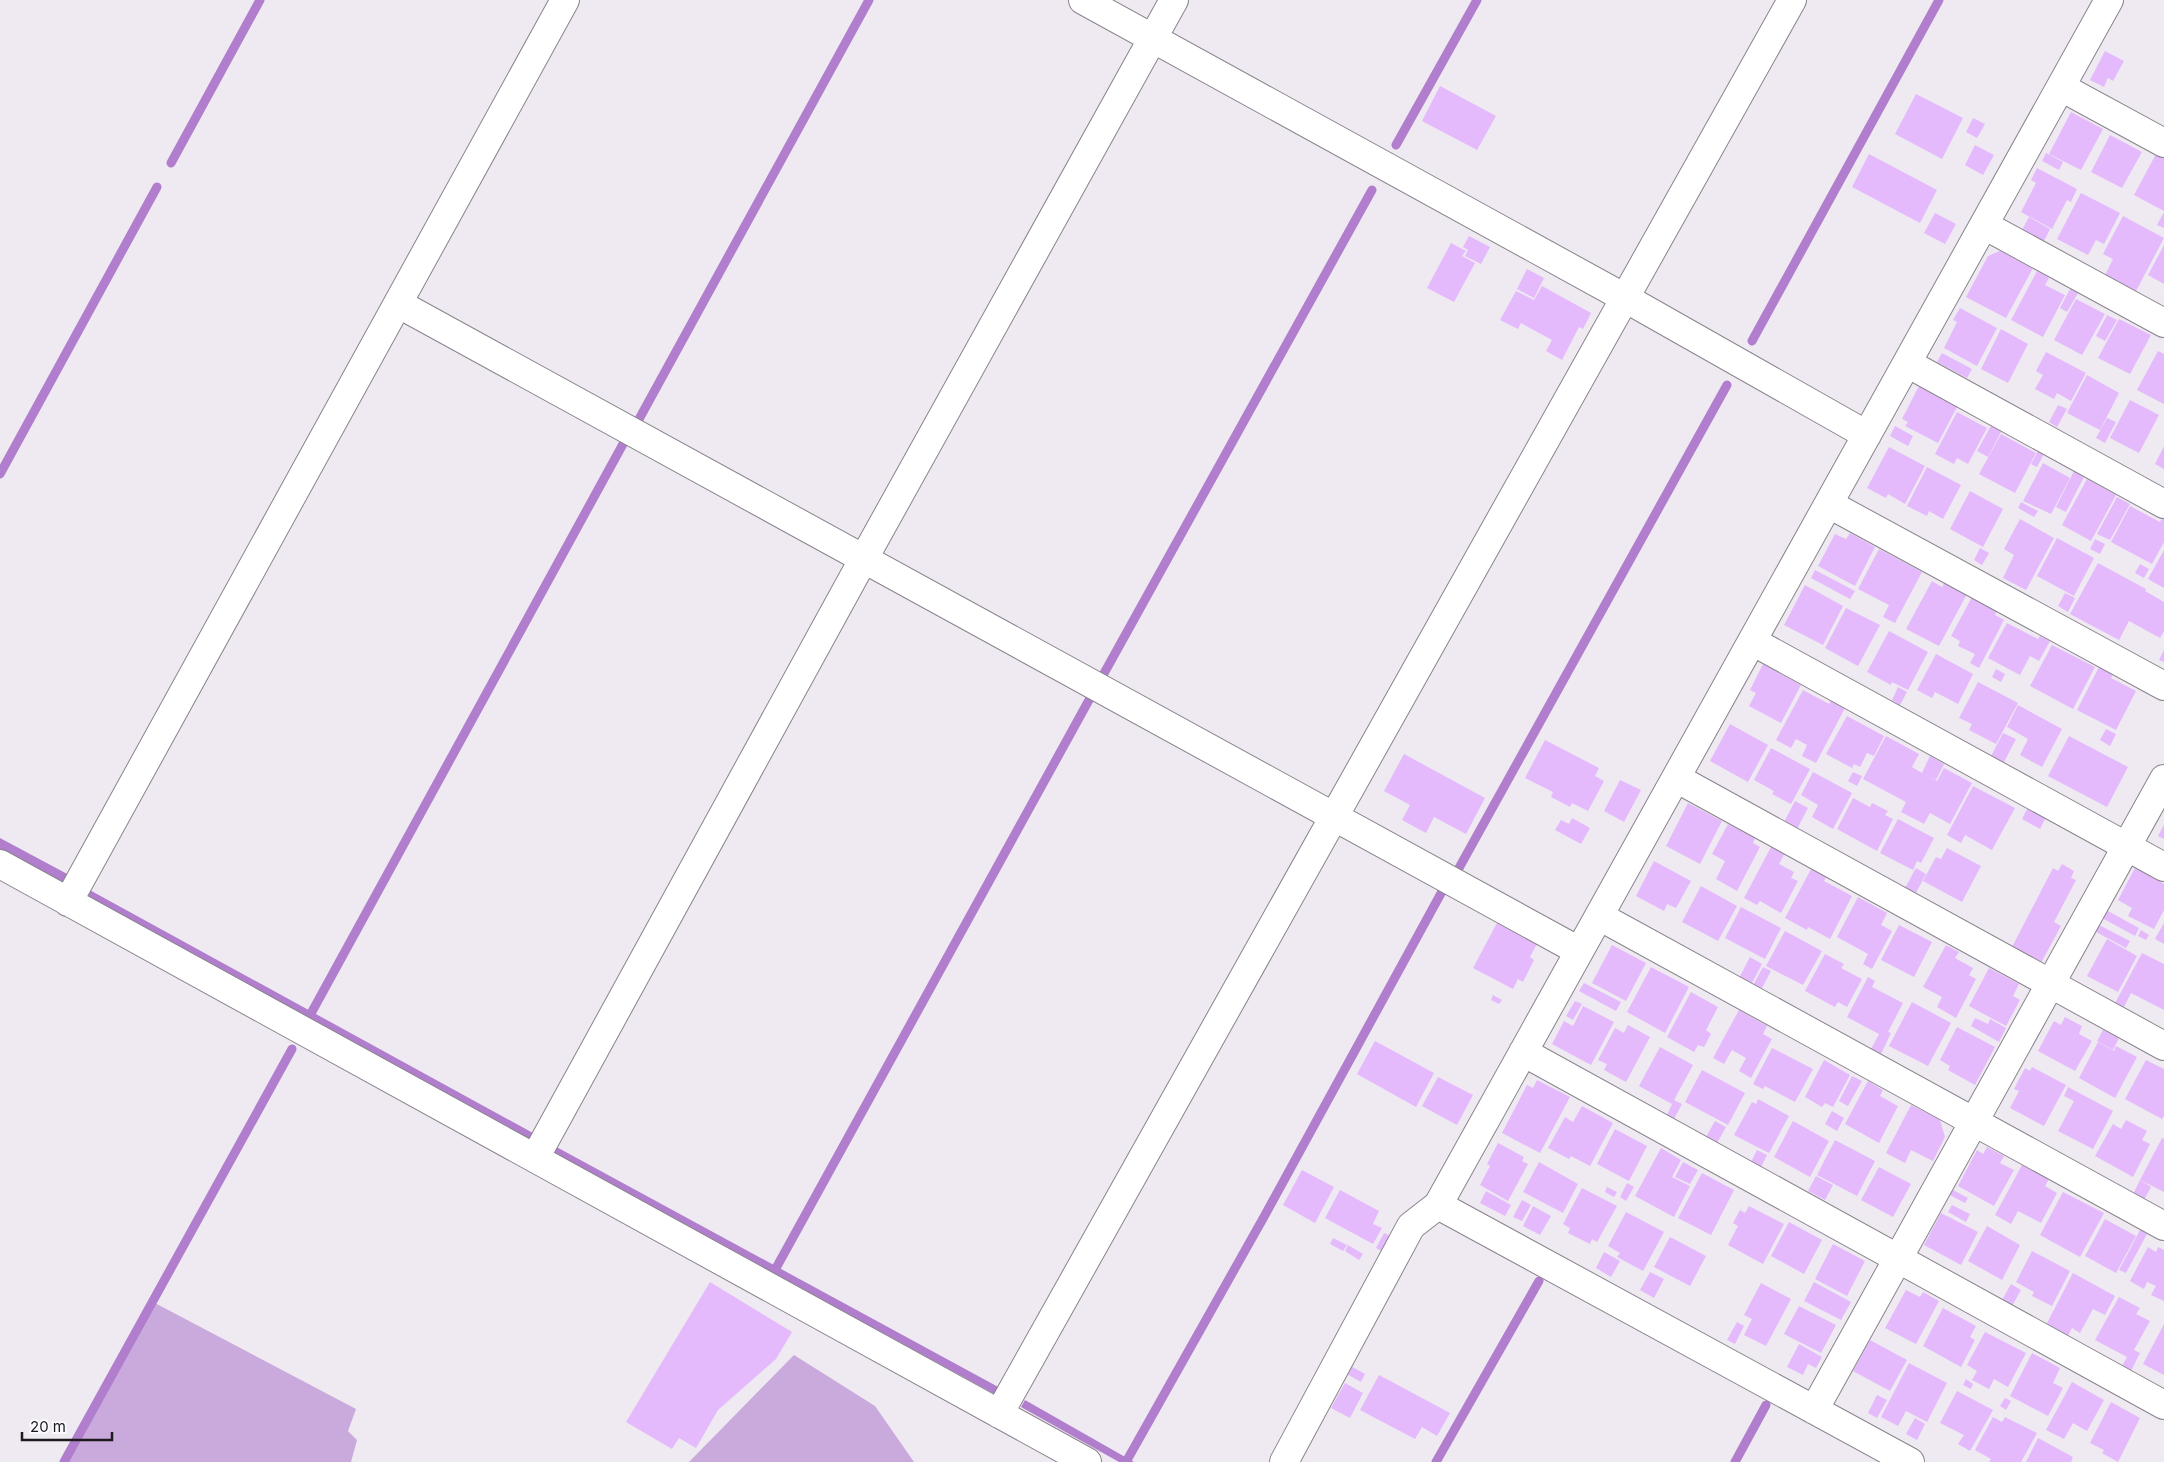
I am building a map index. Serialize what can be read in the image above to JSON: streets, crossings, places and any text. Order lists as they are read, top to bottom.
{
  "scale_bar": "20 m"
}
